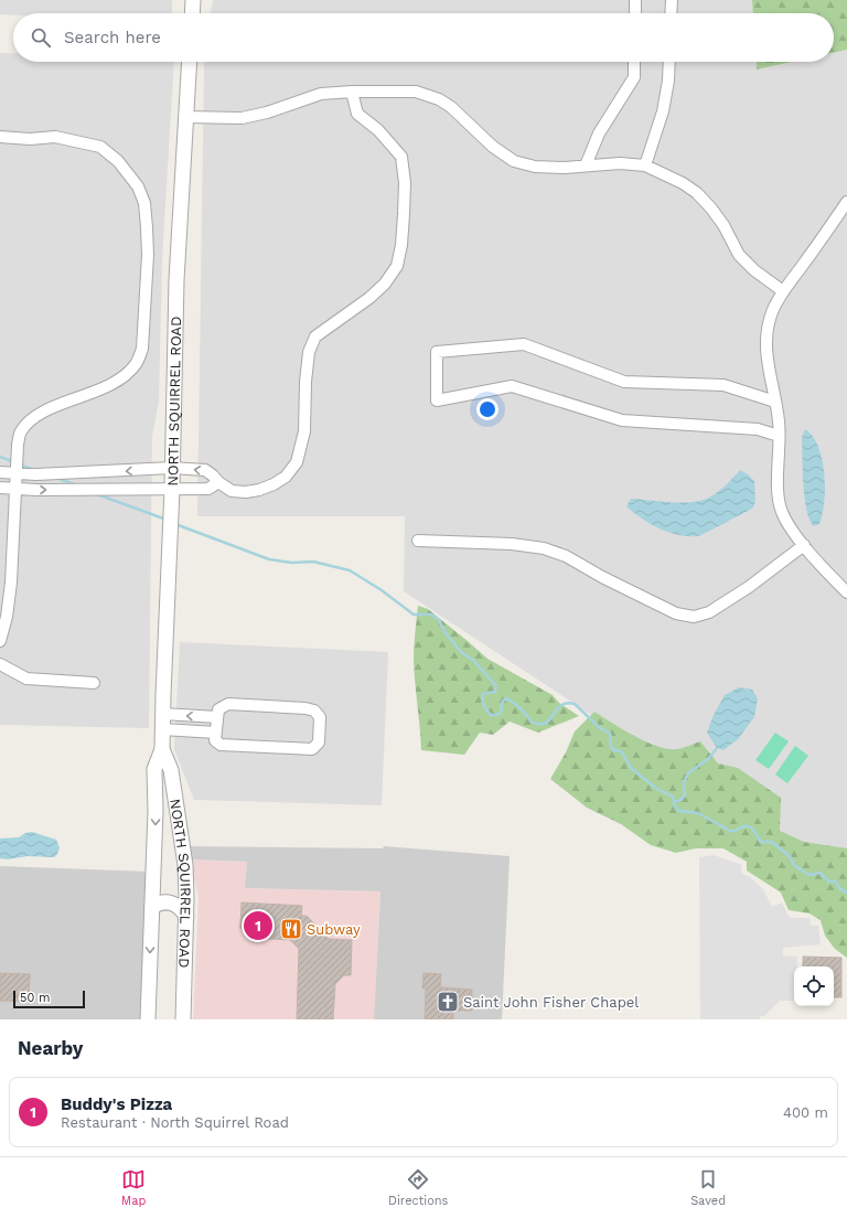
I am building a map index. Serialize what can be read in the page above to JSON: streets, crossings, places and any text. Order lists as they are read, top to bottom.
{
  "streets": {
    "street": ["NORTH SQUIRREL ROAD"]
  },
  "places": {
    "restaurant": ["Subway"],
    "church": ["Saint John Fisher Chapel"]
  },
  "scale_bar": "50 m",
  "page": {
    "search": "Search here",
    "pins": "1",
    "scale": "50 m",
    "heading": "Nearby",
    "list": [
      {
        "mark": "1",
        "name": "Buddy's Pizza",
        "note": "Restaurant · North Squirrel Road",
        "value": "400 m"
      }
    ],
    "nav": ["Map", "Directions", "Saved"]
  }
}
